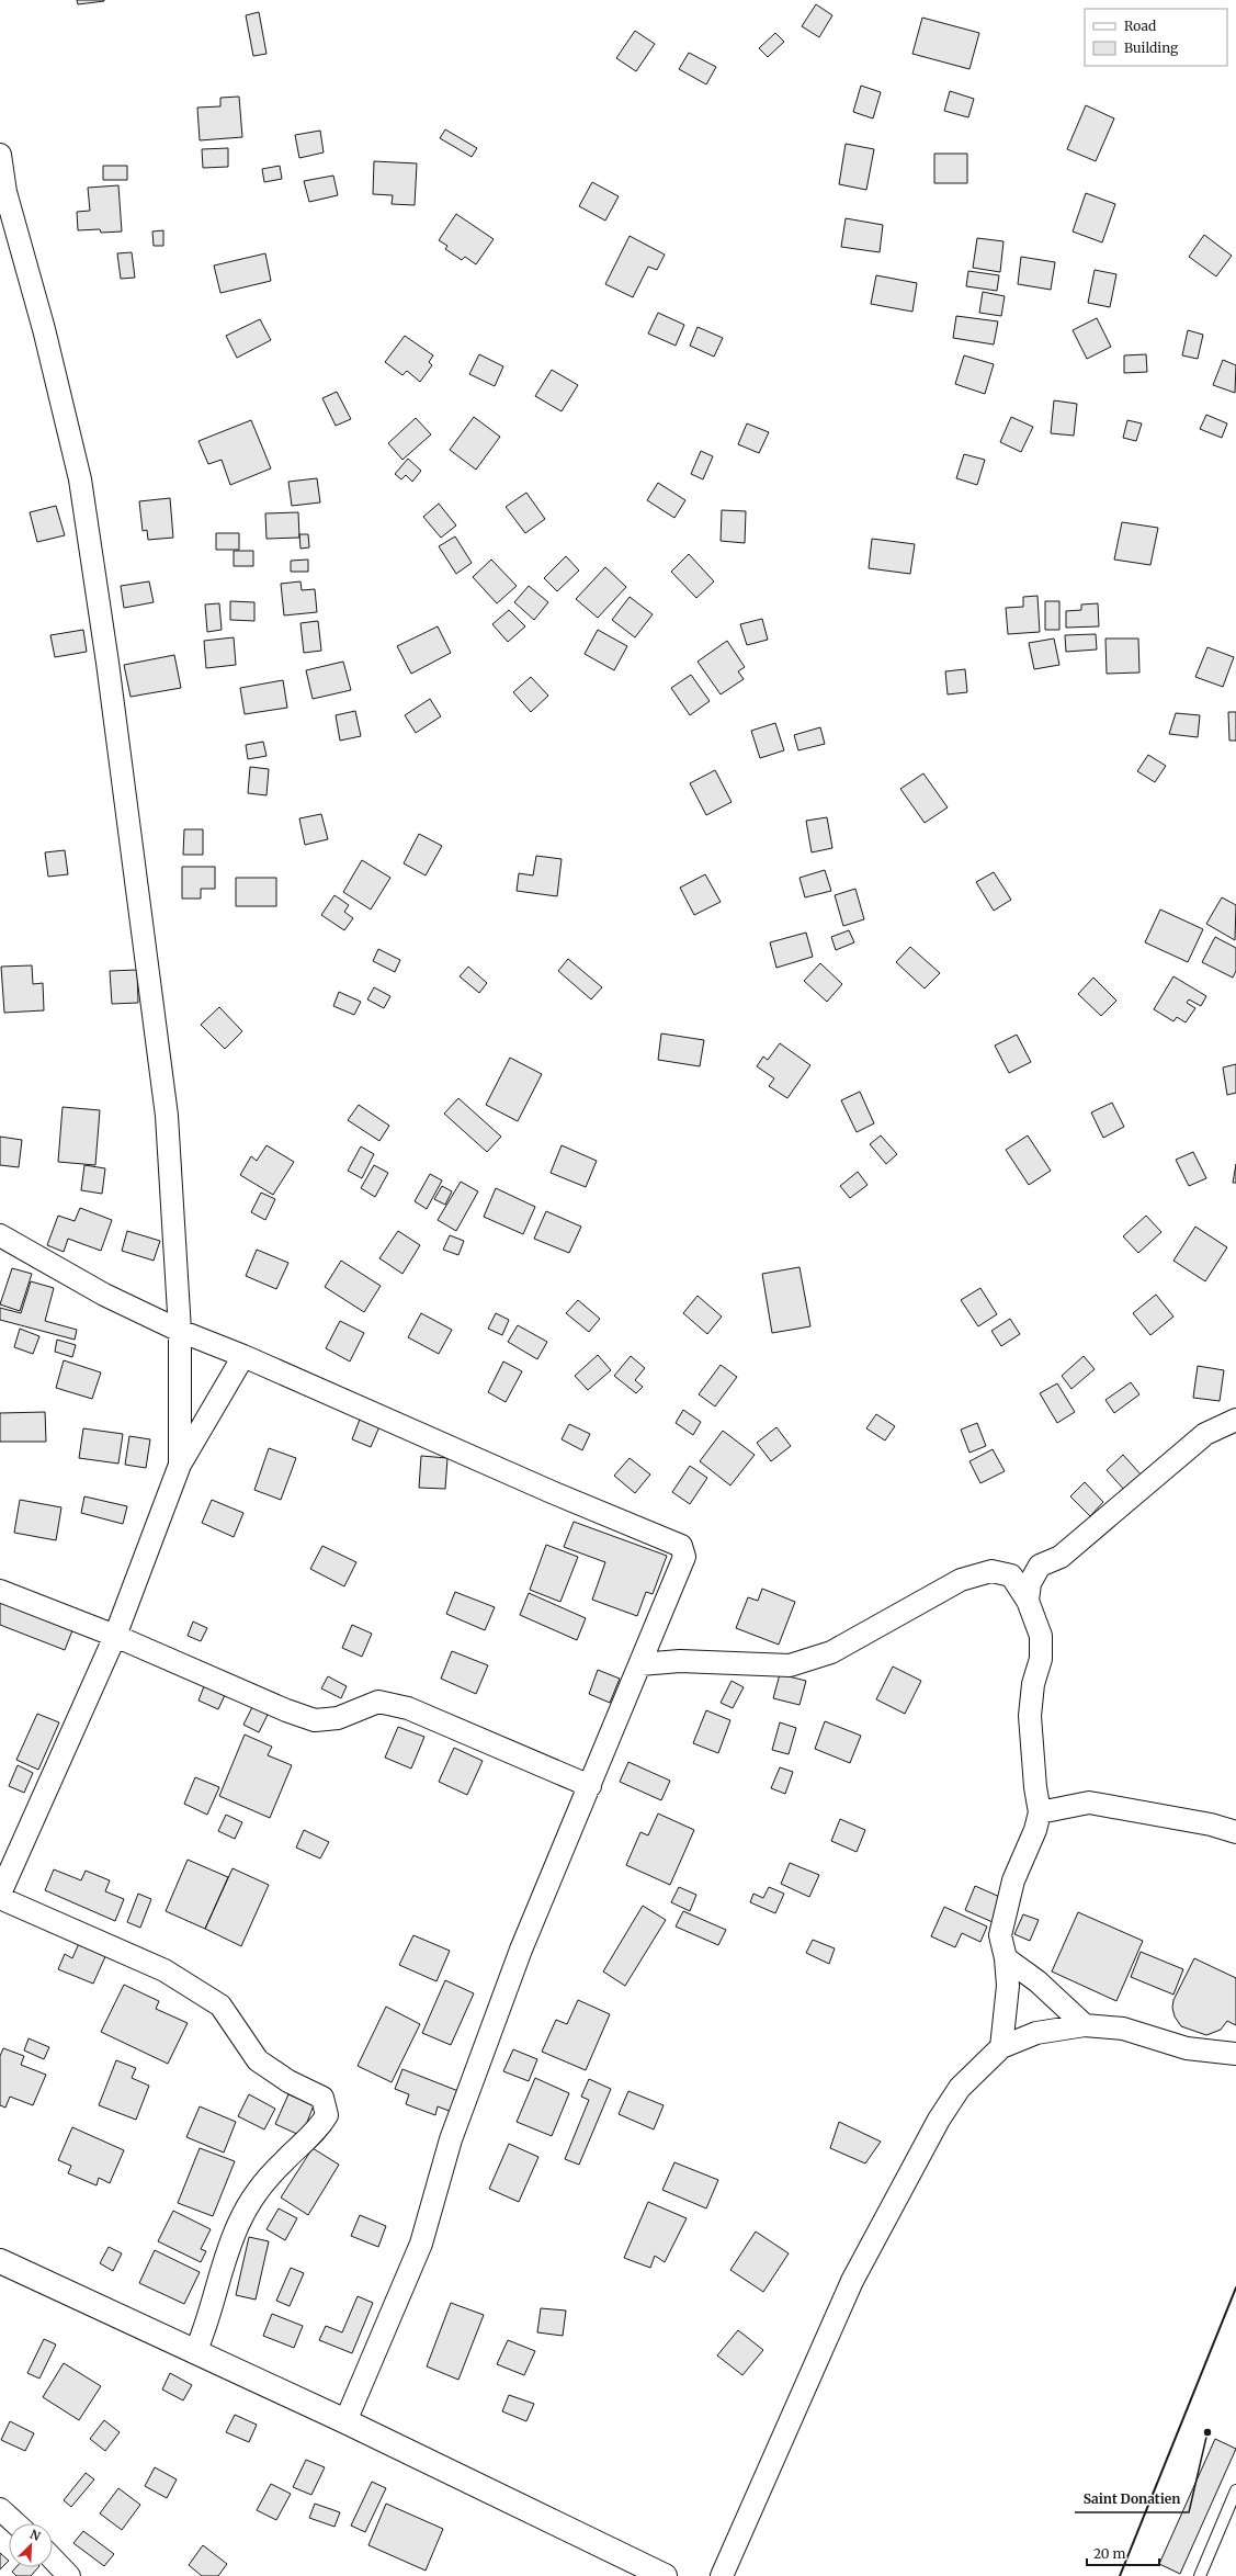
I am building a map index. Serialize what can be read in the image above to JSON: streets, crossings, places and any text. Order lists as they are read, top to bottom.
{
  "places": ["Saint Donatien"],
  "legend": ["Road", "Building"],
  "scale_bar": "20 m",
  "north": "top right"
}
